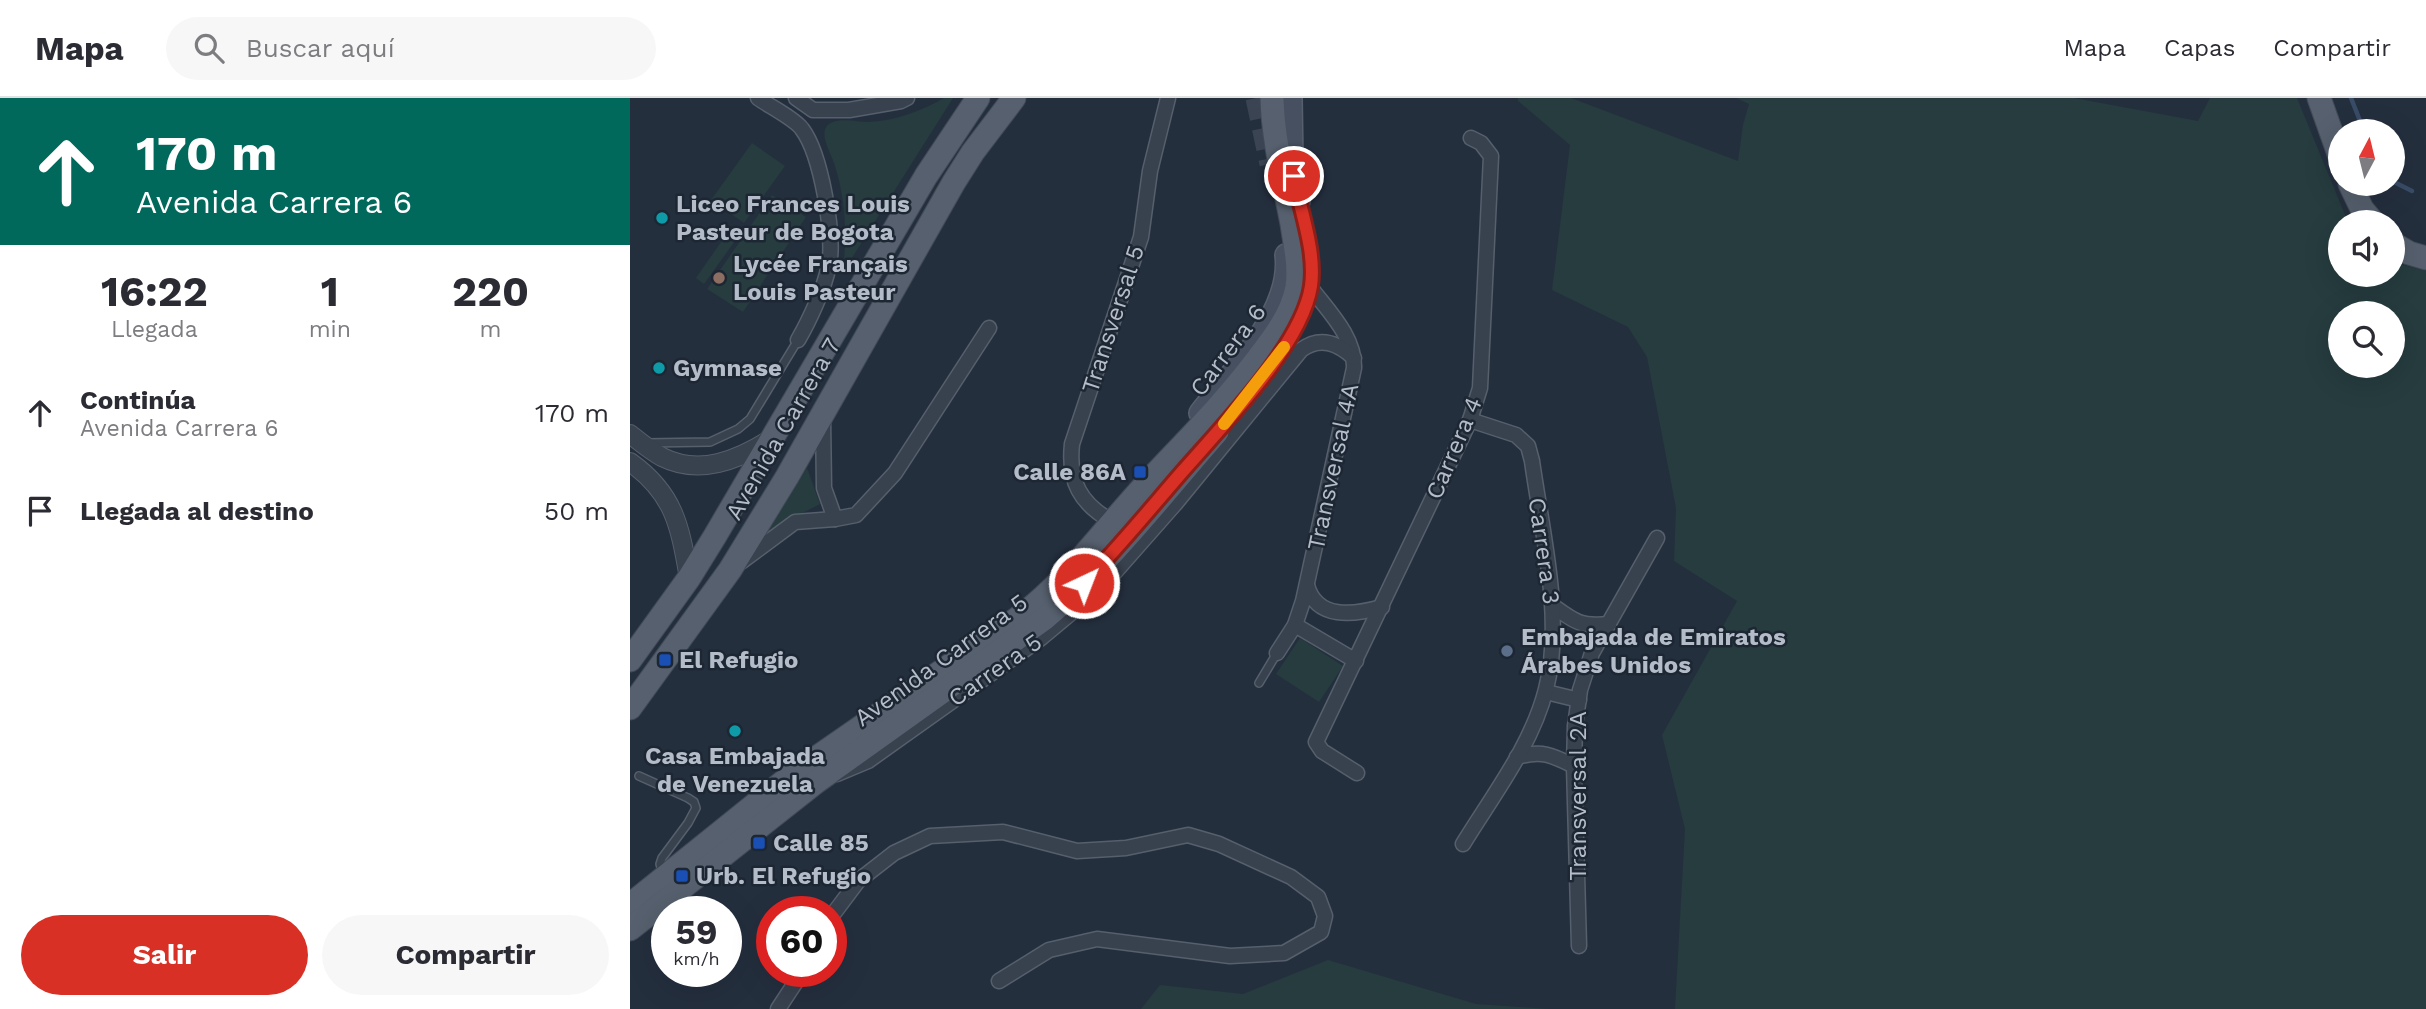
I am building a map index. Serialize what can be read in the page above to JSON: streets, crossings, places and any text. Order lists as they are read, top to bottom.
{
  "streets": {
    "main road": ["Carrera 6", "Avenida Carrera 7", "Avenida Carrera 5"],
    "street": [
      "Transversal 5",
      "Carrera 4",
      "Transversal 4A",
      "Carrera 3",
      "Carrera 5",
      "Transversal 2A"
    ]
  },
  "crossings": [
    ["Transversal 5", "Avenida Carrera 5"],
    ["Carrera 6", "Avenida Carrera 5"],
    ["Carrera 4", "Carrera 3"],
    ["Transversal 4A", "Avenida Carrera 5"],
    ["Transversal 4A", "Carrera 5"],
    ["Avenida Carrera 5", "Carrera 5"]
  ],
  "places": {
    "other": [
      "Liceo Frances Louis Pasteur de Bogota",
      "Lycée Français Louis Pasteur",
      "Gymnase",
      "Embajada de Emiratos Árabes Unidos",
      "Casa Embajada de Venezuela"
    ],
    "transit": [
      "Calle 86A",
      "El Refugio",
      "Calle 85",
      "Urb. El Refugio"
    ]
  },
  "north": "top",
  "page": {
    "header": "Mapa",
    "search": "Buscar aquí",
    "nav": ["Mapa", "Capas", "Compartir"],
    "turn": ["170 m", "Avenida Carrera 6"],
    "eta": [
      "16:22",
      "Llegada",
      "1",
      "min",
      "220",
      "m"
    ],
    "list": [
      {
        "name": "Continúa",
        "note": "Avenida Carrera 6",
        "value": "170 m"
      },
      {
        "name": "Llegada al destino",
        "value": "50 m"
      }
    ],
    "speed": "59 km/h",
    "limit": "60",
    "buttons": ["Salir", "Compartir"]
  }
}
